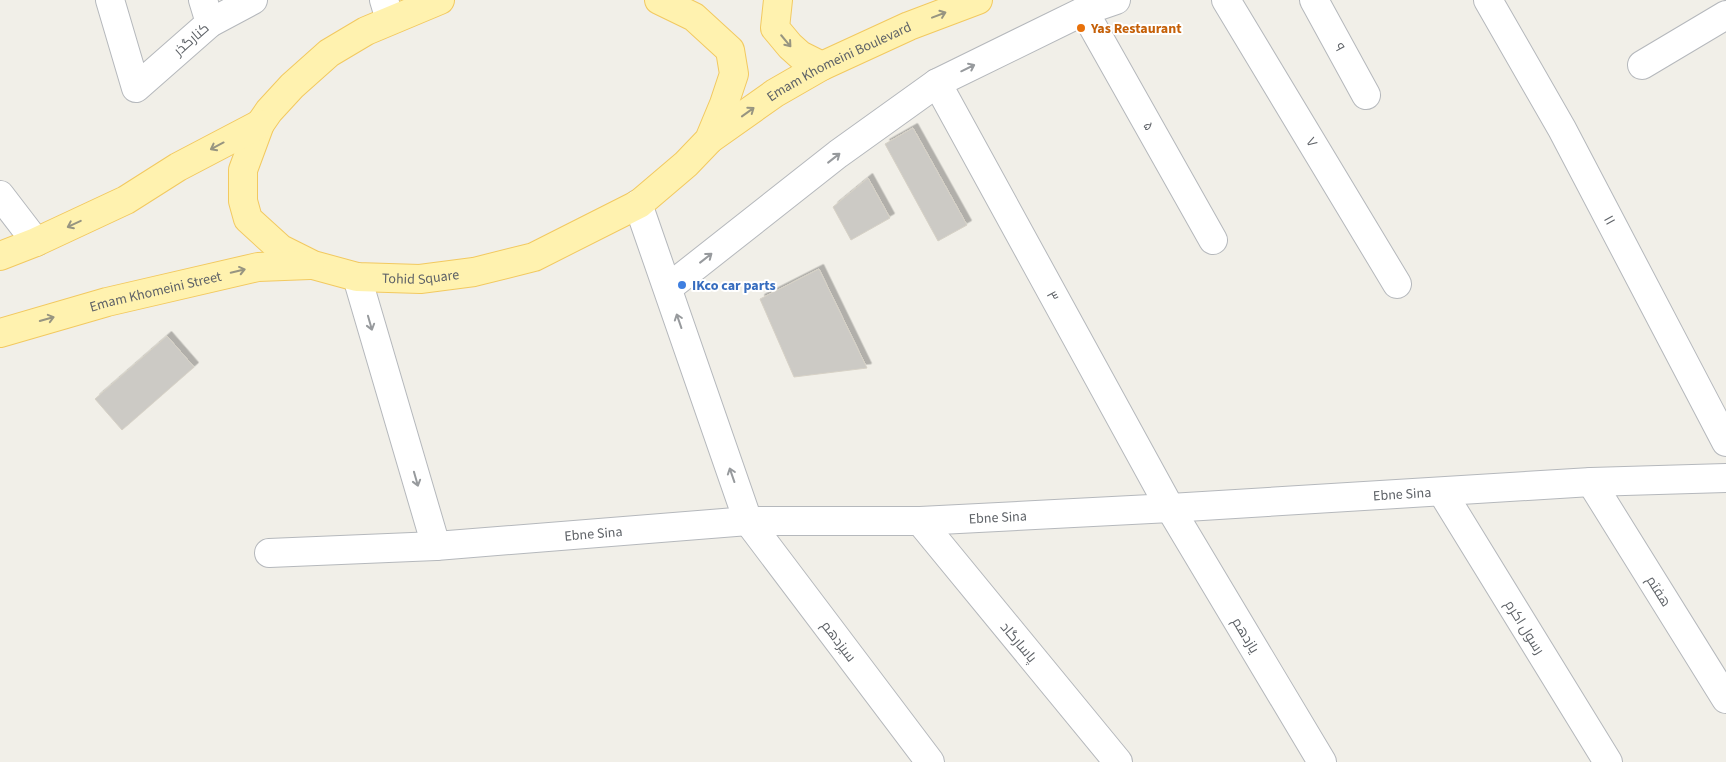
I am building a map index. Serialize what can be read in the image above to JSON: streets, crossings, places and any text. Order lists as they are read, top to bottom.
{
  "streets": {
    "main road": ["Emam Khomeini Boulevard", "Tohid Square", "Emam Khomeini Street"],
    "street": [
      "کنارگذر",
      "۹",
      "۵",
      "۷",
      "۱۱",
      "۳",
      "Ebne Sina",
      "هفتم",
      "رسول اکرم",
      "یازدهم",
      "سیزدهم",
      "پاسارگاد"
    ]
  },
  "crossings": [
    ["Emam Khomeini Boulevard", "Tohid Square"],
    ["Tohid Square", "Emam Khomeini Street"],
    ["Tohid Square", "سیزدهم"],
    ["۳", "Ebne Sina"],
    ["۳", "یازدهم"],
    ["Ebne Sina", "هفتم"],
    ["Ebne Sina", "رسول اکرم"],
    ["Ebne Sina", "یازدهم"],
    ["Ebne Sina", "سیزدهم"],
    ["Ebne Sina", "پاسارگاد"]
  ],
  "one_way": ["Emam Khomeini Boulevard", "سیزدهم"],
  "places": ["Yas Restaurant", "IKco car parts"]
}
